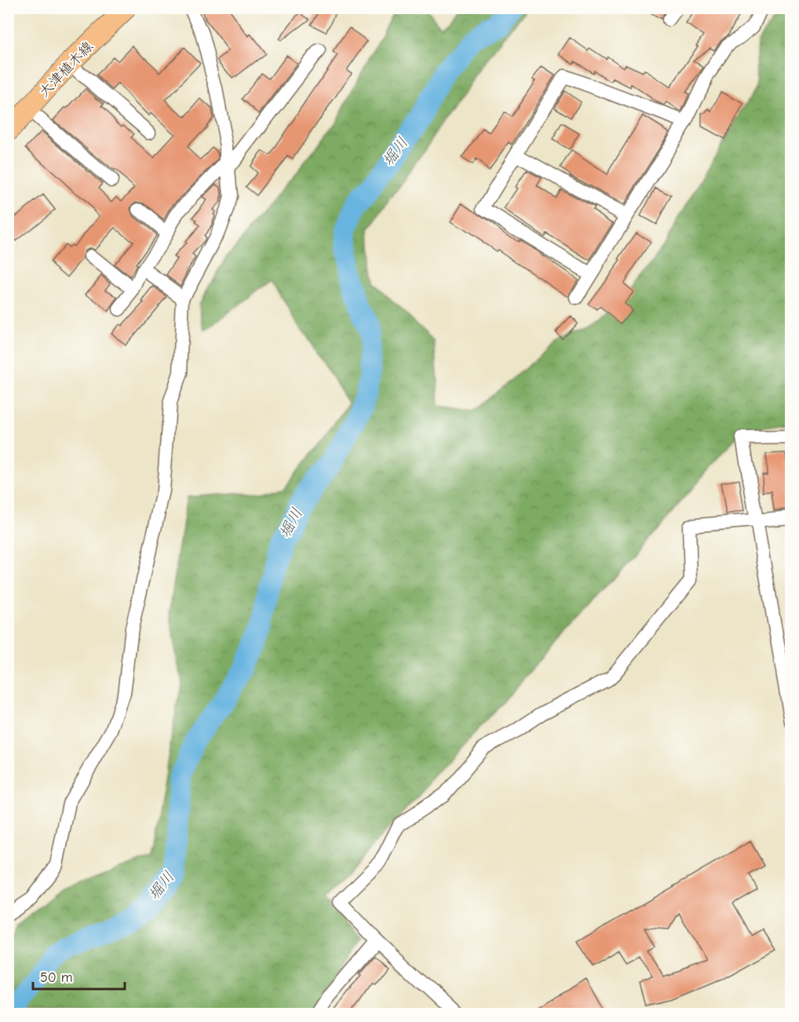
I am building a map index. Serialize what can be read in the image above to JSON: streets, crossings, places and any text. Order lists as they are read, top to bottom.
{
  "streets": {
    "main road": ["大津植木線"]
  },
  "water": ["堀川"],
  "scale_bar": "50 m"
}
